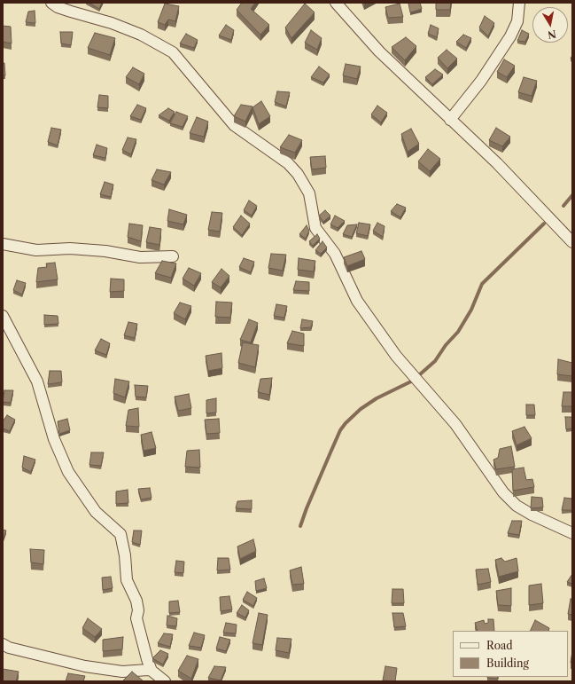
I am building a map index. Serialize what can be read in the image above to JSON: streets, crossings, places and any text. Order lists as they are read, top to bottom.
{
  "legend": ["Road", "Building"],
  "north": "bottom"
}
